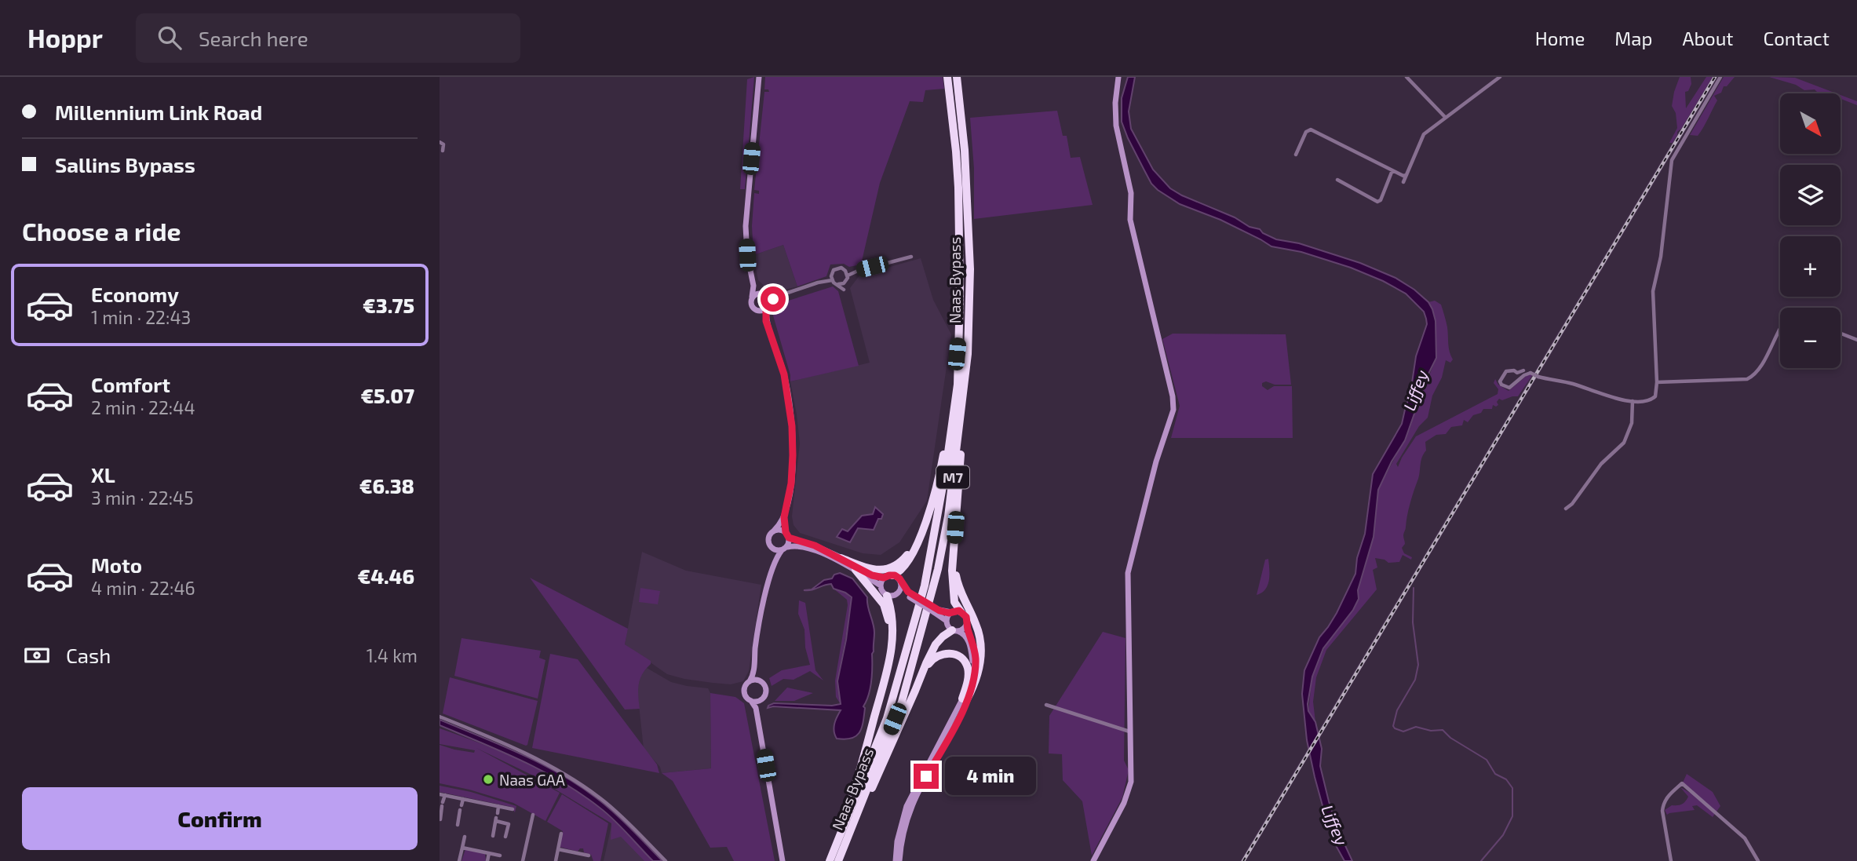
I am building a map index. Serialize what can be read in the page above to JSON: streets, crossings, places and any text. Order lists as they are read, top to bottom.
{
  "streets": {
    "highway": ["Naas Bypass", "M7"]
  },
  "crossings": [
    ["Naas Bypass", "M7"]
  ],
  "water": ["Liffey"],
  "places": ["Naas GAA"],
  "north": "bottom right",
  "page": {
    "header": "Hoppr",
    "search": "Search here",
    "nav": [
      "Home",
      "Map",
      "About",
      "Contact"
    ],
    "banner": ["Millennium Link Road", "Sallins Bypass"],
    "map_buttons": ["+", "−"],
    "heading": "Choose a ride",
    "list": [
      {
        "name": "Economy",
        "note": "1 min · 22:43",
        "value": "€3.75"
      },
      {
        "name": "Comfort",
        "note": "2 min · 22:44",
        "value": "€5.07"
      },
      {
        "name": "XL",
        "note": "3 min · 22:45",
        "value": "€6.38"
      },
      {
        "name": "Moto",
        "note": "4 min · 22:46",
        "value": "€4.46"
      }
    ],
    "pay": ["Cash", "1.4 km"],
    "bubble": "4 min",
    "buttons": "Confirm"
  }
}
